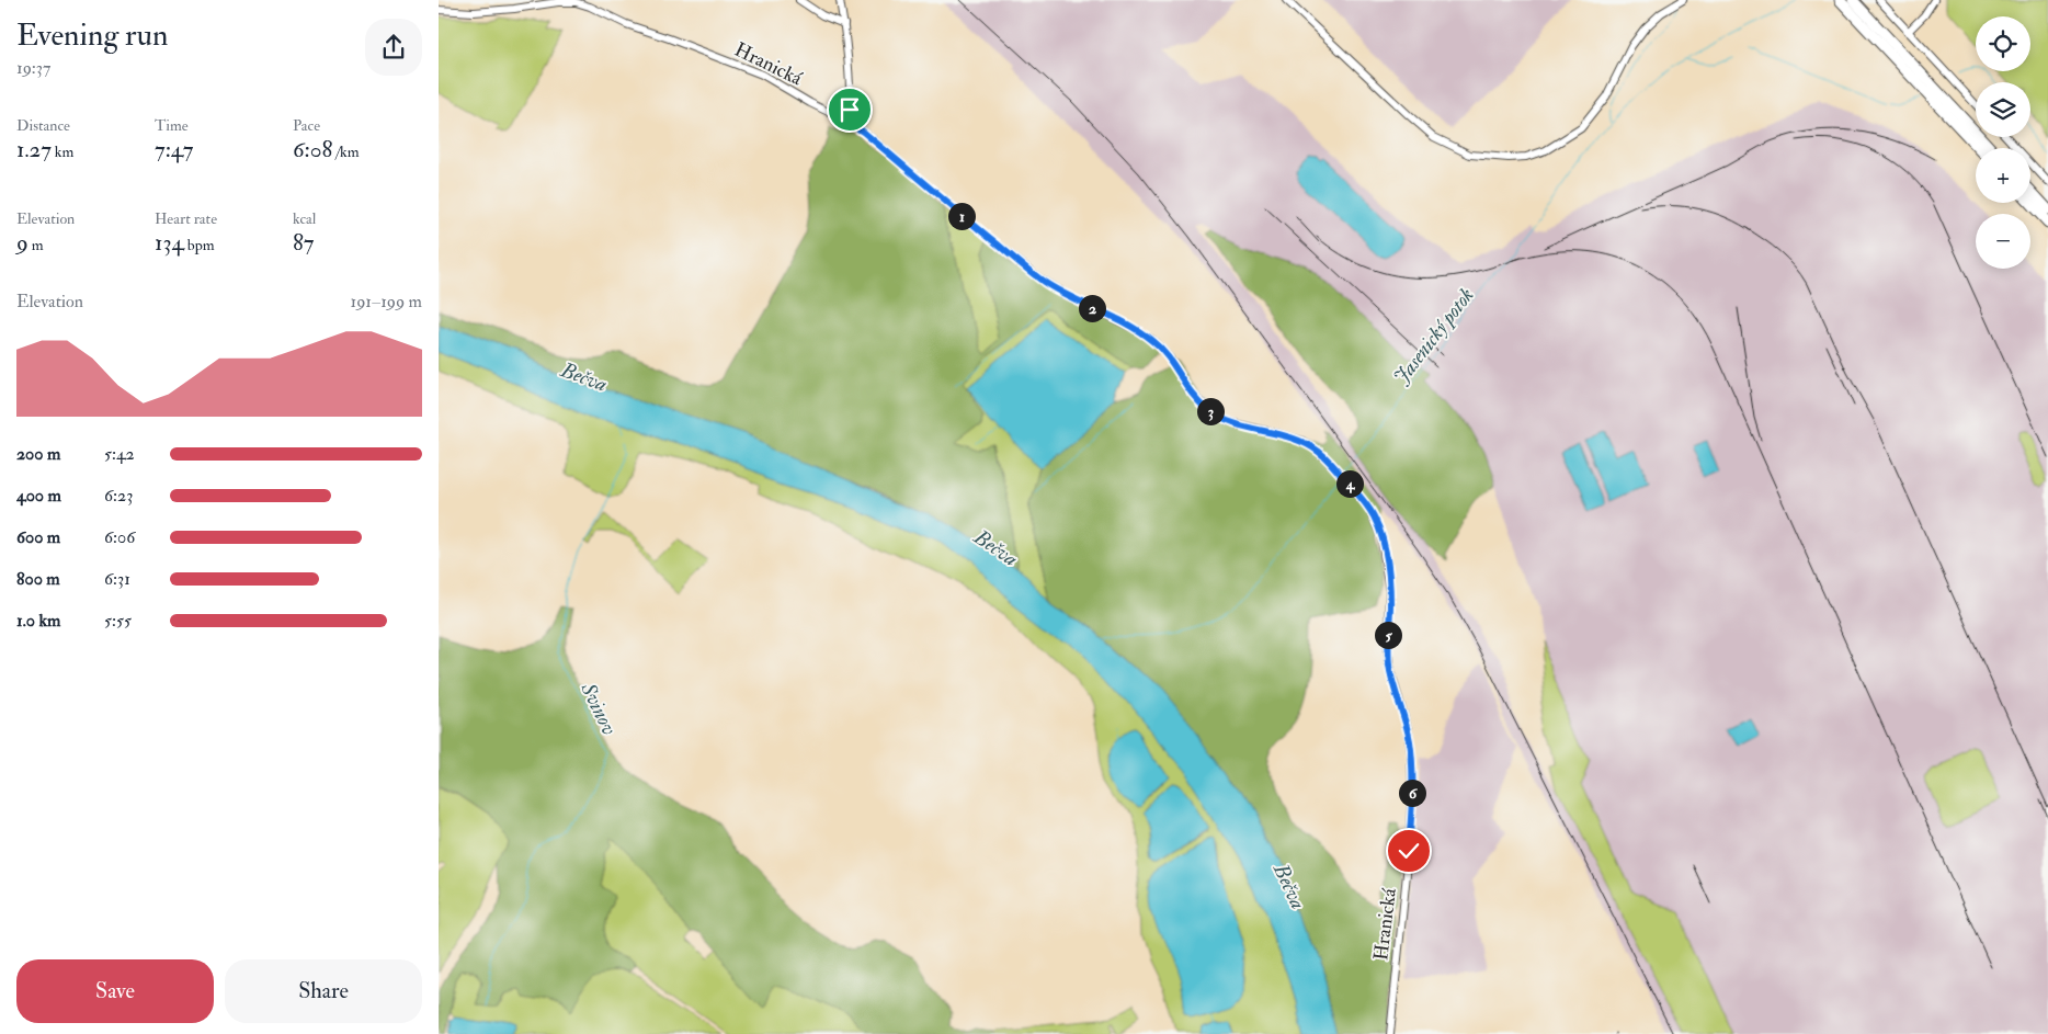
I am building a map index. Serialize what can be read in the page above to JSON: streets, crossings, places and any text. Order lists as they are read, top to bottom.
{
  "streets": {
    "street": ["Hranická"]
  },
  "water": ["Jasenický potok", "Bečva", "Svinov"],
  "page": {
    "heading": ["Evening run", "19:37"],
    "map_buttons": ["+", "−"],
    "stats": [
      ["Distance", "1.27 km"],
      ["Time", "7:47"],
      ["Pace", "6:08 /km"],
      ["Elevation", "9 m"],
      ["Heart rate", "134 bpm"],
      ["kcal", "87"]
    ],
    "pins": [
      "1",
      "2",
      "3",
      "4",
      "5",
      "6"
    ],
    "chart": ["Elevation", "191–199 m"],
    "list": [
      {
        "name": "200 m",
        "note": "5:42"
      },
      {
        "name": "400 m",
        "note": "6:23"
      },
      {
        "name": "600 m",
        "note": "6:06"
      },
      {
        "name": "800 m",
        "note": "6:31"
      },
      {
        "name": "1.0 km",
        "note": "5:55"
      }
    ],
    "buttons": ["Save", "Share"]
  }
}
